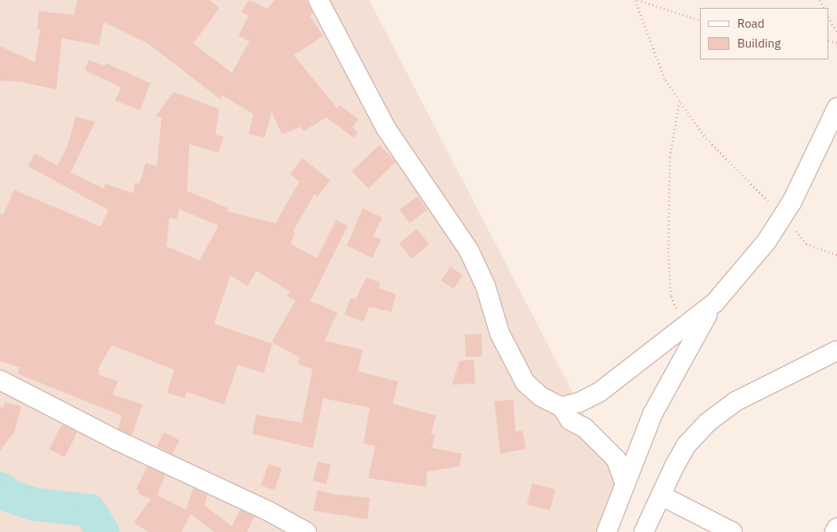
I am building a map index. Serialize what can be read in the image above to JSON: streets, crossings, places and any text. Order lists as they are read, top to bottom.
{
  "legend": ["Road", "Building"]
}
